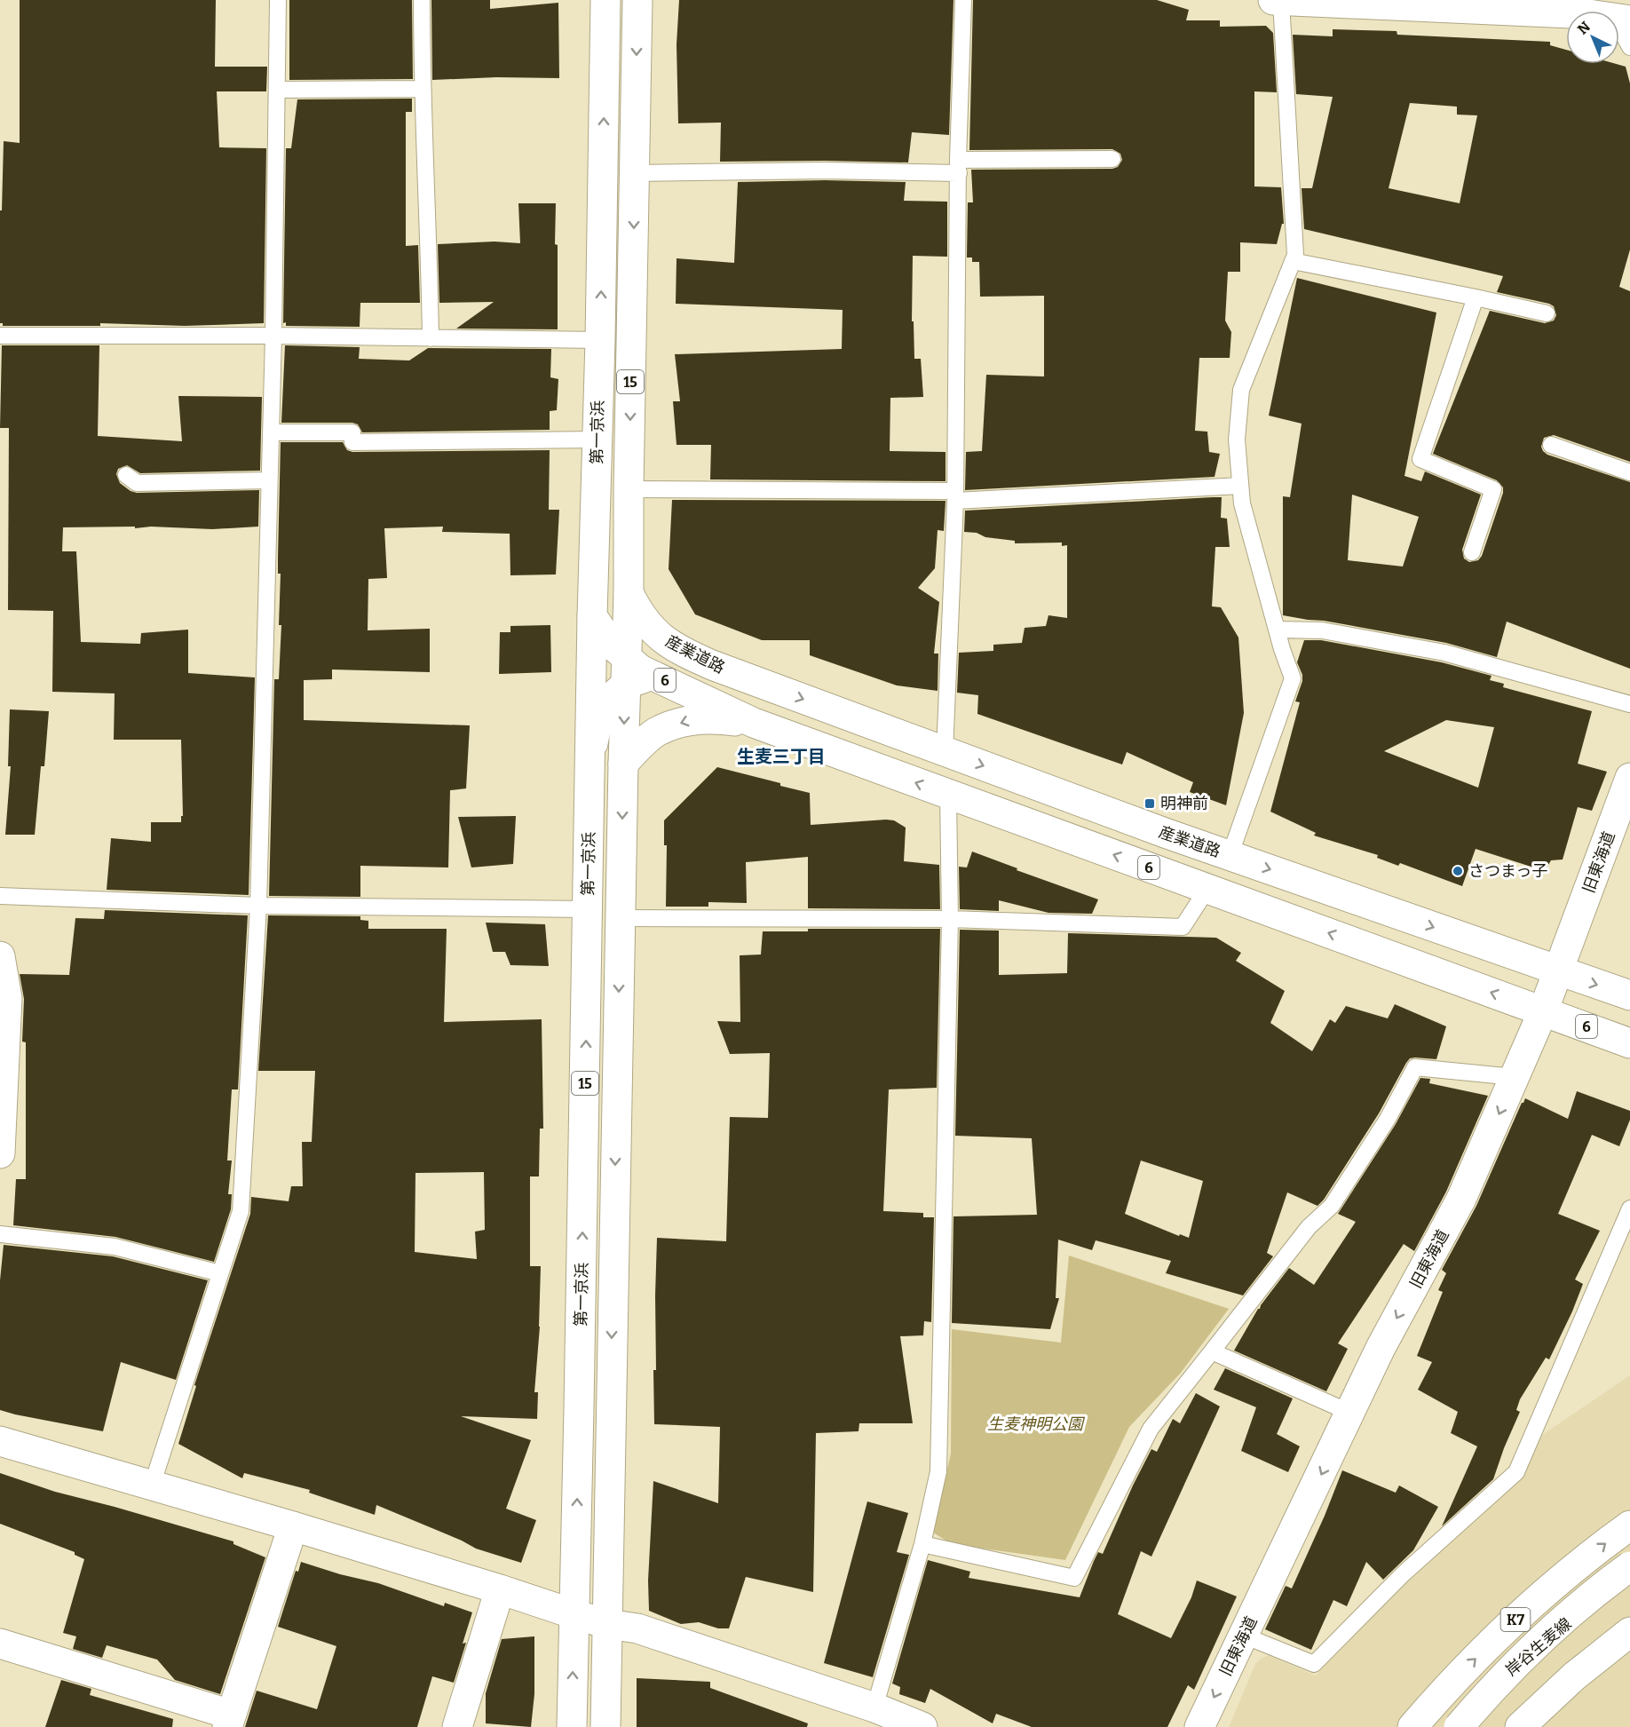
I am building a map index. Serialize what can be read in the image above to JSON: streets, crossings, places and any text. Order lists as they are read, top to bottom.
{
  "streets": {
    "main road": [
      "15",
      "第一京浜",
      "産業道路",
      "6",
      "旧東海道",
      "K7",
      "岸谷生麦線"
    ]
  },
  "crossings": [
    ["第一京浜", "産業道路"],
    ["第一京浜", "6"],
    ["産業道路", "6"],
    ["産業道路", "旧東海道"],
    ["6", "旧東海道"]
  ],
  "districts": ["生麦三丁目"],
  "parks": ["生麦神明公園"],
  "places": {
    "transit": ["明神前"],
    "other": ["さつまっ子"]
  },
  "north": "top left"
}
